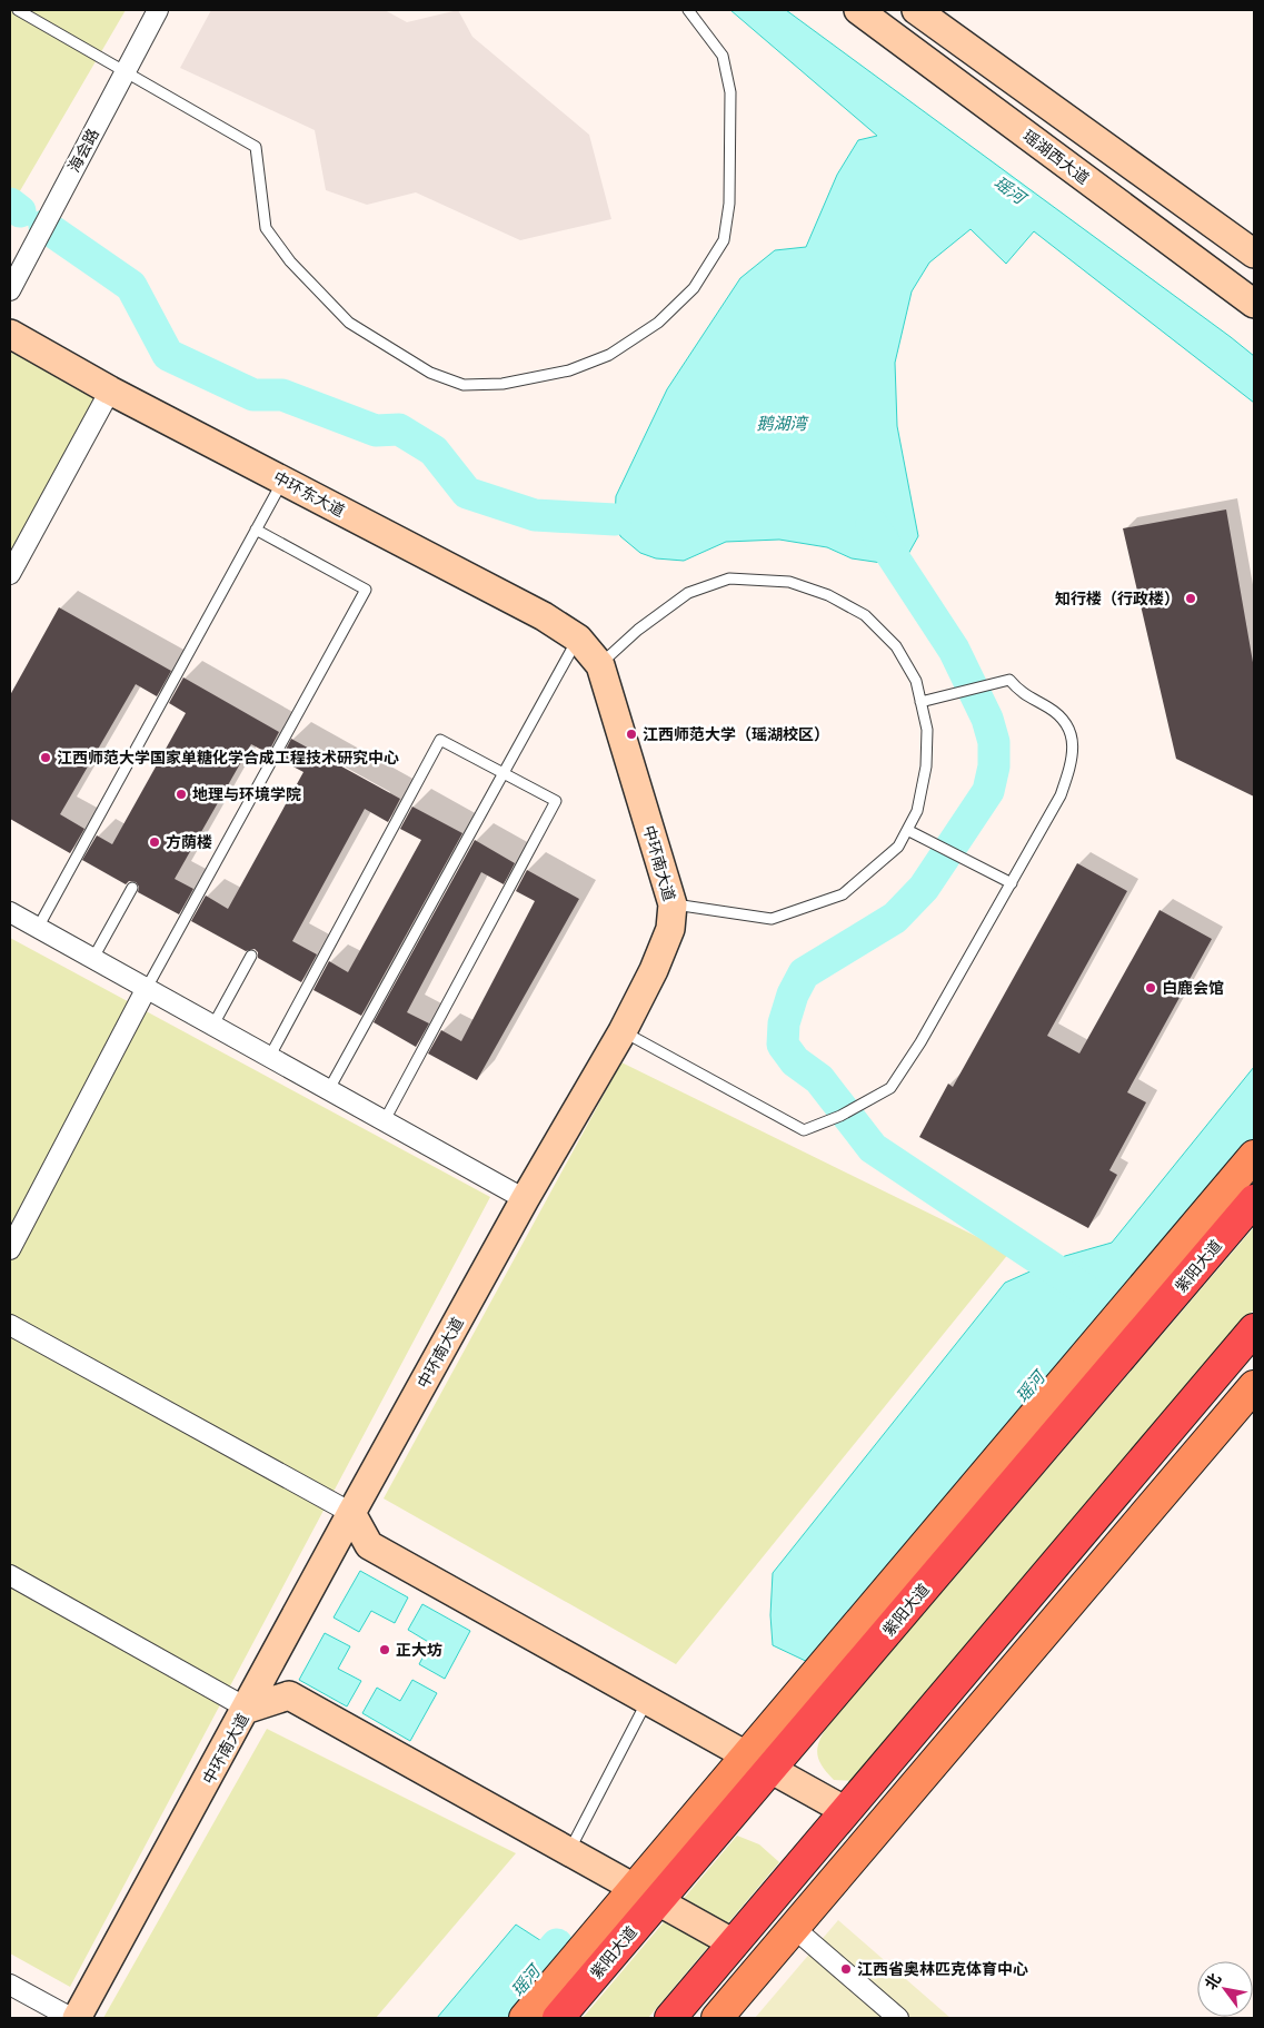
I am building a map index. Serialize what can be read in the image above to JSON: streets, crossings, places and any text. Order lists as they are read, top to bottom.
{
  "streets": {
    "highway": ["紫阳大道"],
    "street": [
      "海会路",
      "瑶湖西大道",
      "中环东大道",
      "中环南大道"
    ]
  },
  "crossings": [
    ["中环东大道", "中环南大道"]
  ],
  "water": ["瑶河", "鹅湖湾"],
  "places": [
    "知行楼（行政楼）",
    "江西师范大学（瑶湖校区）",
    "江西师范大学国家单糖化学合成工程技术研究中心",
    "地理与环境学院",
    "方荫楼",
    "白鹿会馆",
    "正大坊",
    "江西省奥林匹克体育中心"
  ],
  "north": "top left"
}
